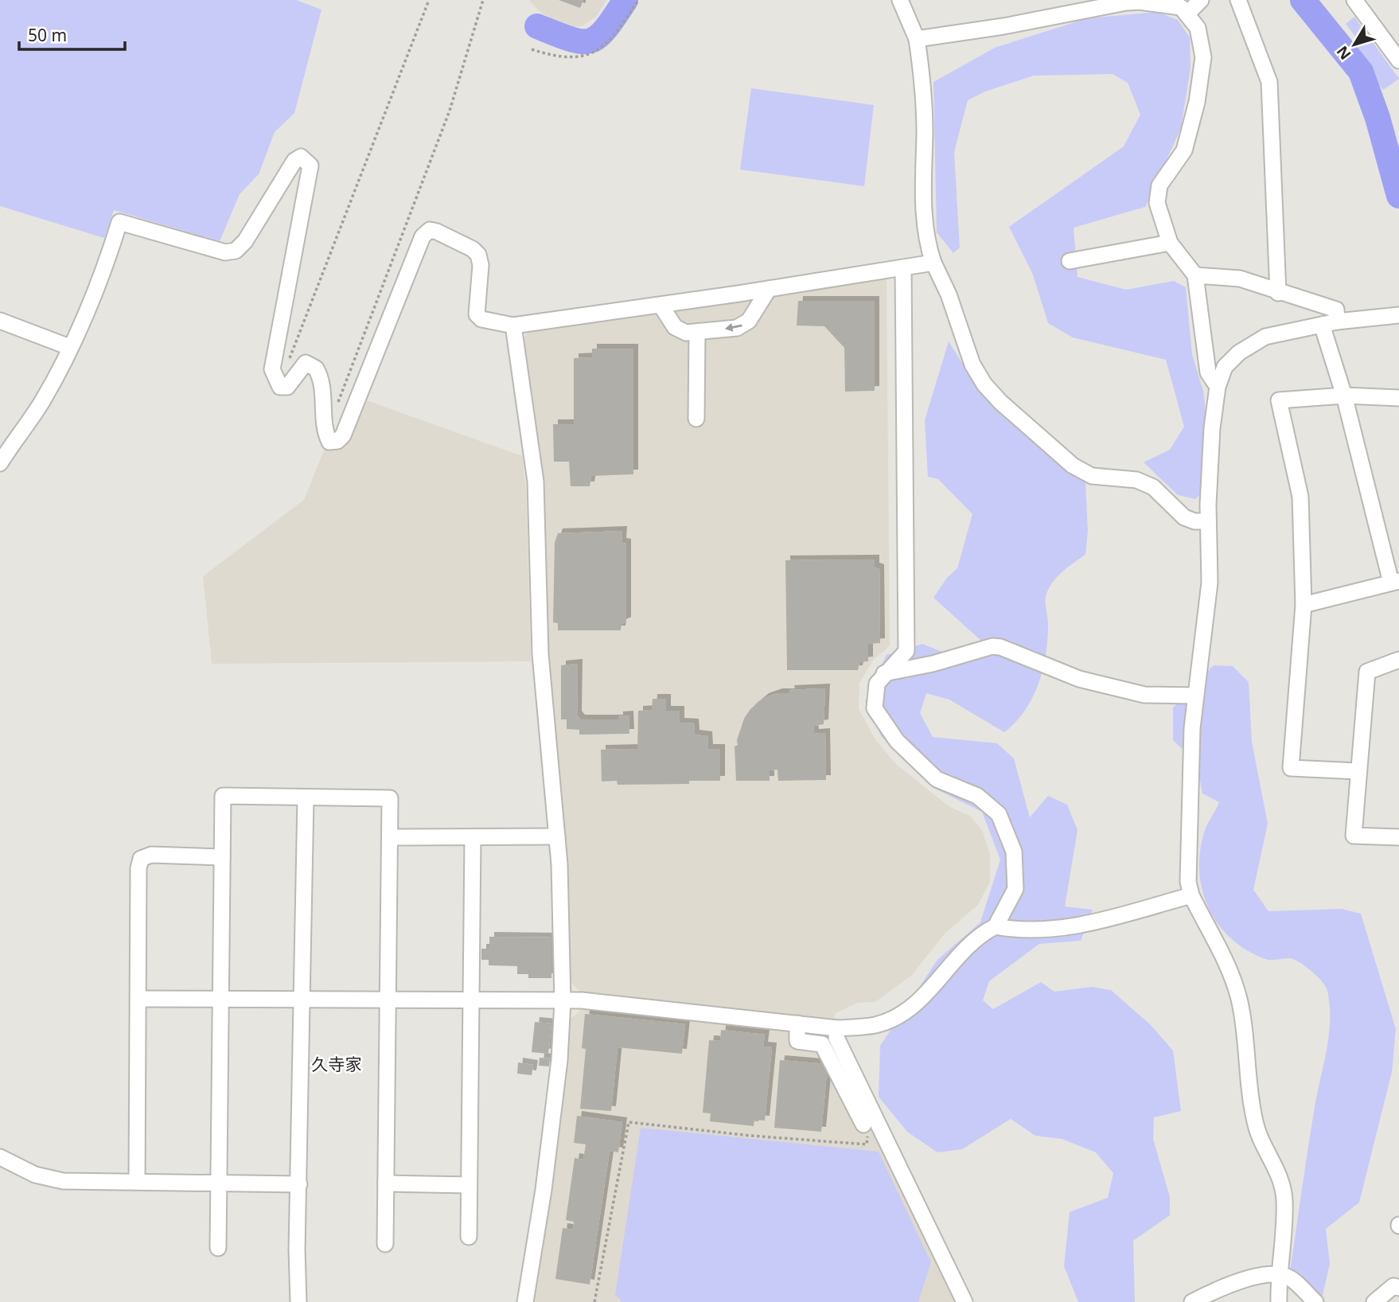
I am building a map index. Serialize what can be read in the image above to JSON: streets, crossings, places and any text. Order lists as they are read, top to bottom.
{
  "districts": ["久寺家"],
  "scale_bar": "50 m",
  "north": "bottom left"
}
